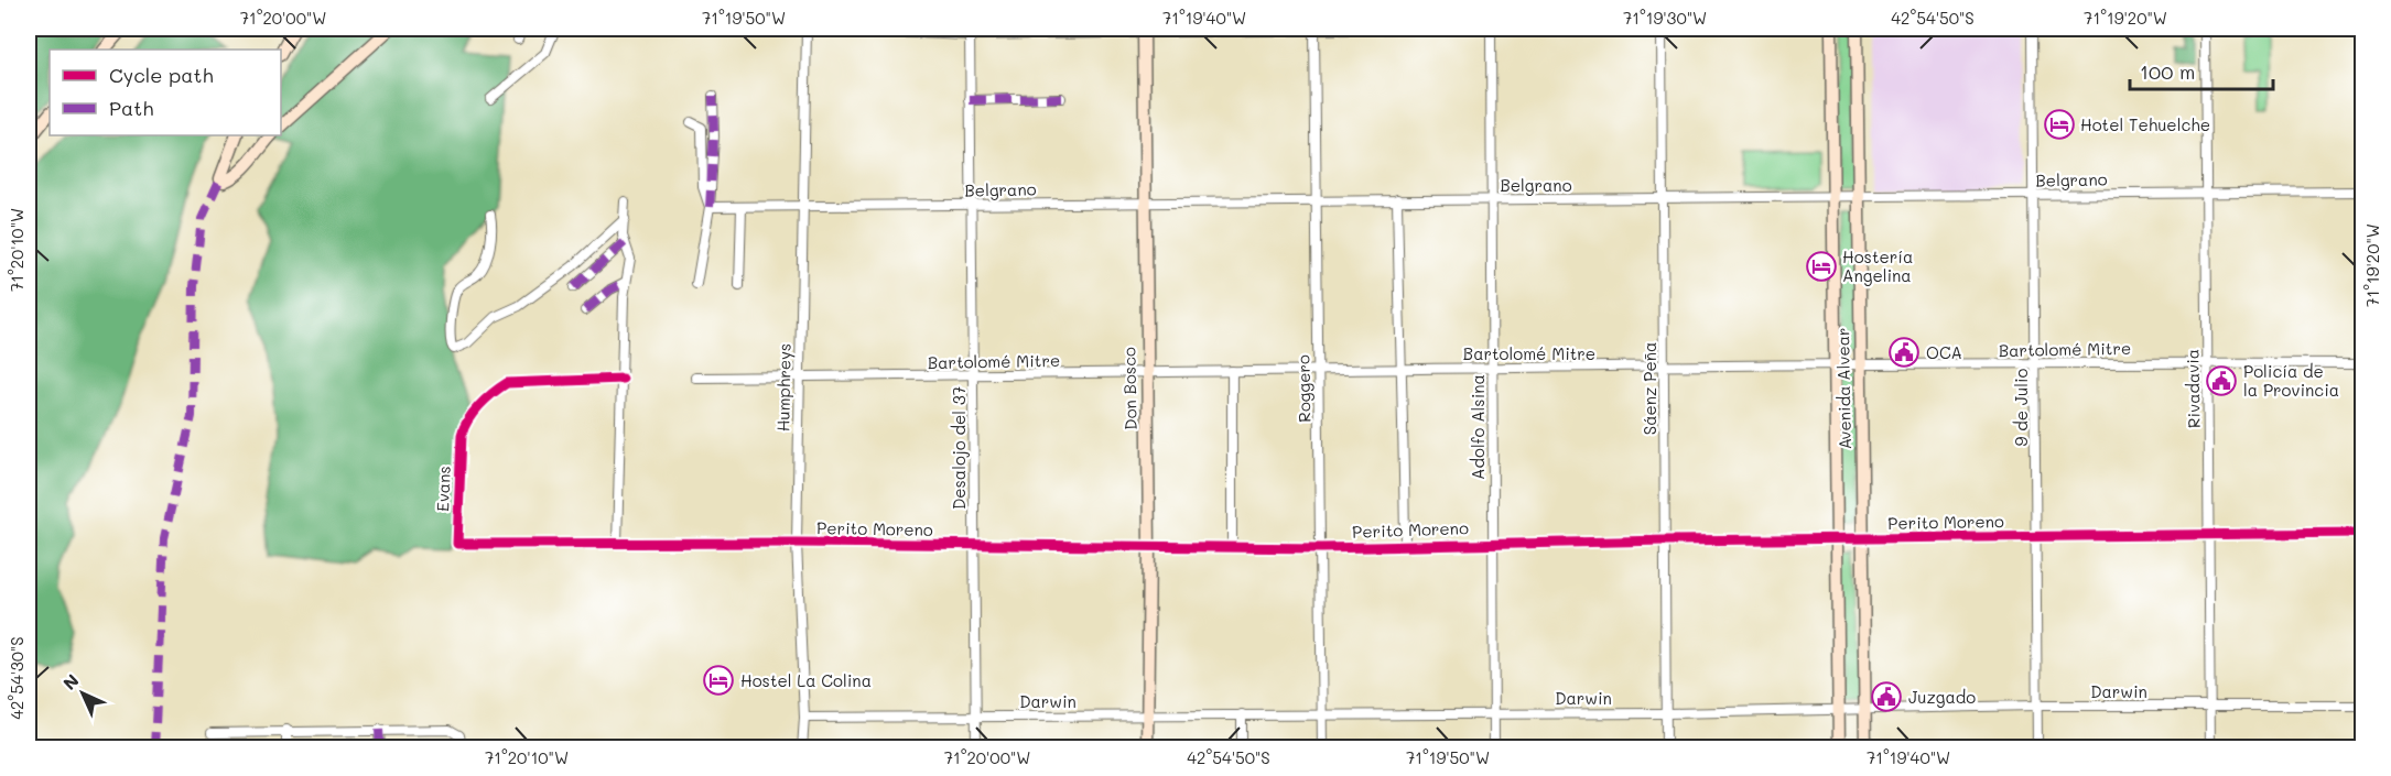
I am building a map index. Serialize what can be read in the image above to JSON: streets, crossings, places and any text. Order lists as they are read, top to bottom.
{
  "streets": {
    "main road": ["Don Bosco", "Avenida Alvear"],
    "street": [
      "Belgrano",
      "Bartolomé Mitre",
      "Humphreys",
      "Roggero",
      "Sáenz Peña",
      "Rivadavia",
      "9 de Julio",
      "Adolfo Alsina",
      "Desalojo del 37",
      "Evans",
      "Perito Moreno",
      "Darwin"
    ]
  },
  "crossings": [
    ["Belgrano", "Humphreys"],
    ["Belgrano", "Don Bosco"],
    ["Belgrano", "Roggero"],
    ["Belgrano", "Sáenz Peña"],
    ["Belgrano", "Avenida Alvear"],
    ["Belgrano", "Rivadavia"],
    ["Belgrano", "9 de Julio"],
    ["Belgrano", "Adolfo Alsina"],
    ["Belgrano", "Desalojo del 37"],
    ["Bartolomé Mitre", "Humphreys"],
    ["Bartolomé Mitre", "Don Bosco"],
    ["Bartolomé Mitre", "Roggero"],
    ["Bartolomé Mitre", "Sáenz Peña"],
    ["Bartolomé Mitre", "Avenida Alvear"],
    ["Bartolomé Mitre", "Rivadavia"],
    ["Bartolomé Mitre", "9 de Julio"],
    ["Bartolomé Mitre", "Adolfo Alsina"],
    ["Bartolomé Mitre", "Desalojo del 37"],
    ["Humphreys", "Perito Moreno"],
    ["Humphreys", "Darwin"],
    ["Don Bosco", "Perito Moreno"],
    ["Don Bosco", "Darwin"],
    ["Roggero", "Perito Moreno"],
    ["Roggero", "Darwin"],
    ["Sáenz Peña", "Perito Moreno"],
    ["Sáenz Peña", "Darwin"],
    ["Avenida Alvear", "Perito Moreno"],
    ["Avenida Alvear", "Darwin"],
    ["Rivadavia", "Perito Moreno"],
    ["Rivadavia", "Darwin"],
    ["9 de Julio", "Perito Moreno"],
    ["9 de Julio", "Darwin"],
    ["Adolfo Alsina", "Perito Moreno"],
    ["Adolfo Alsina", "Darwin"],
    ["Desalojo del 37", "Perito Moreno"],
    ["Desalojo del 37", "Darwin"],
    ["Evans", "Perito Moreno"]
  ],
  "places": {
    "hotel": ["Hotel Tehuelche", "Hostería Angelina", "Hostel La Colina"],
    "public building": ["OCA", "Policía de la Provincia", "Juzgado"]
  },
  "legend": ["Cycle path", "Path"],
  "scale_bar": "100 m",
  "north": "top left",
  "coordinates": [
    "71°20'00\"W",
    "71°19'50\"W",
    "71°19'40\"W",
    "71°19'30\"W",
    "42°54'50\"S",
    "71°19'20\"W",
    "71°20'10\"W",
    "42°54'30\"S"
  ]
}
